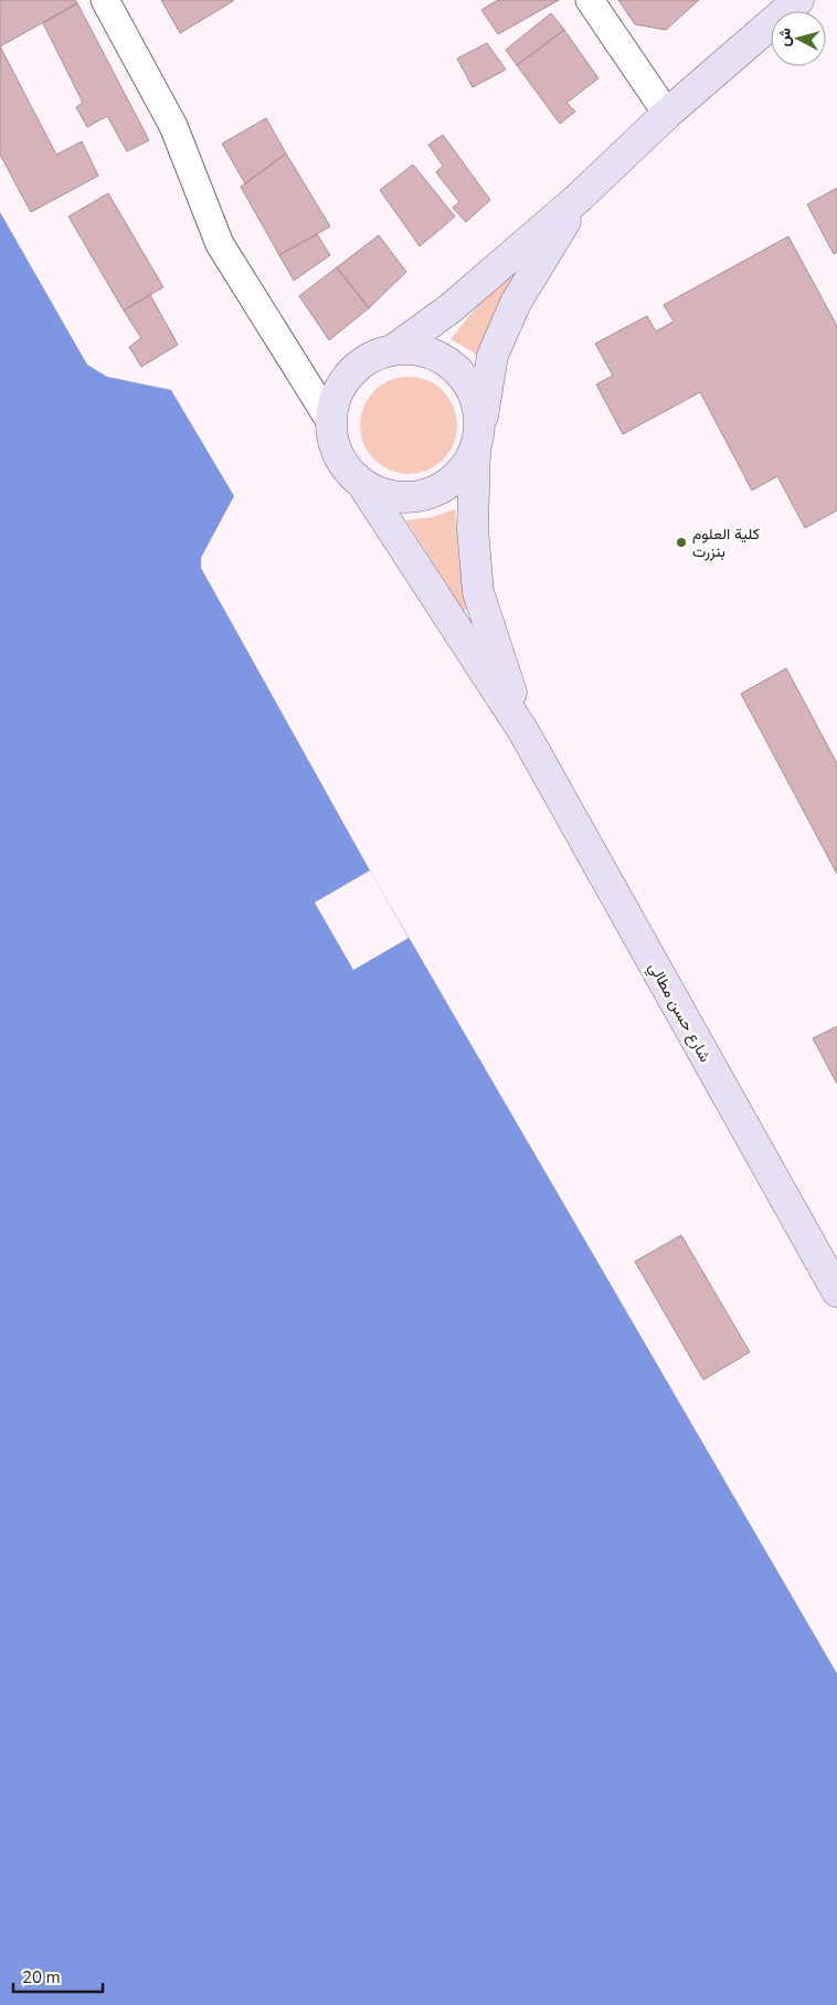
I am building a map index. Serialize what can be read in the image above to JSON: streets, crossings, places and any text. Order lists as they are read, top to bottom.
{
  "streets": {
    "street": ["شارع حسن مطالي"]
  },
  "places": ["كلية العلوم بنزرت"],
  "scale_bar": "20 m",
  "north": "left"
}
